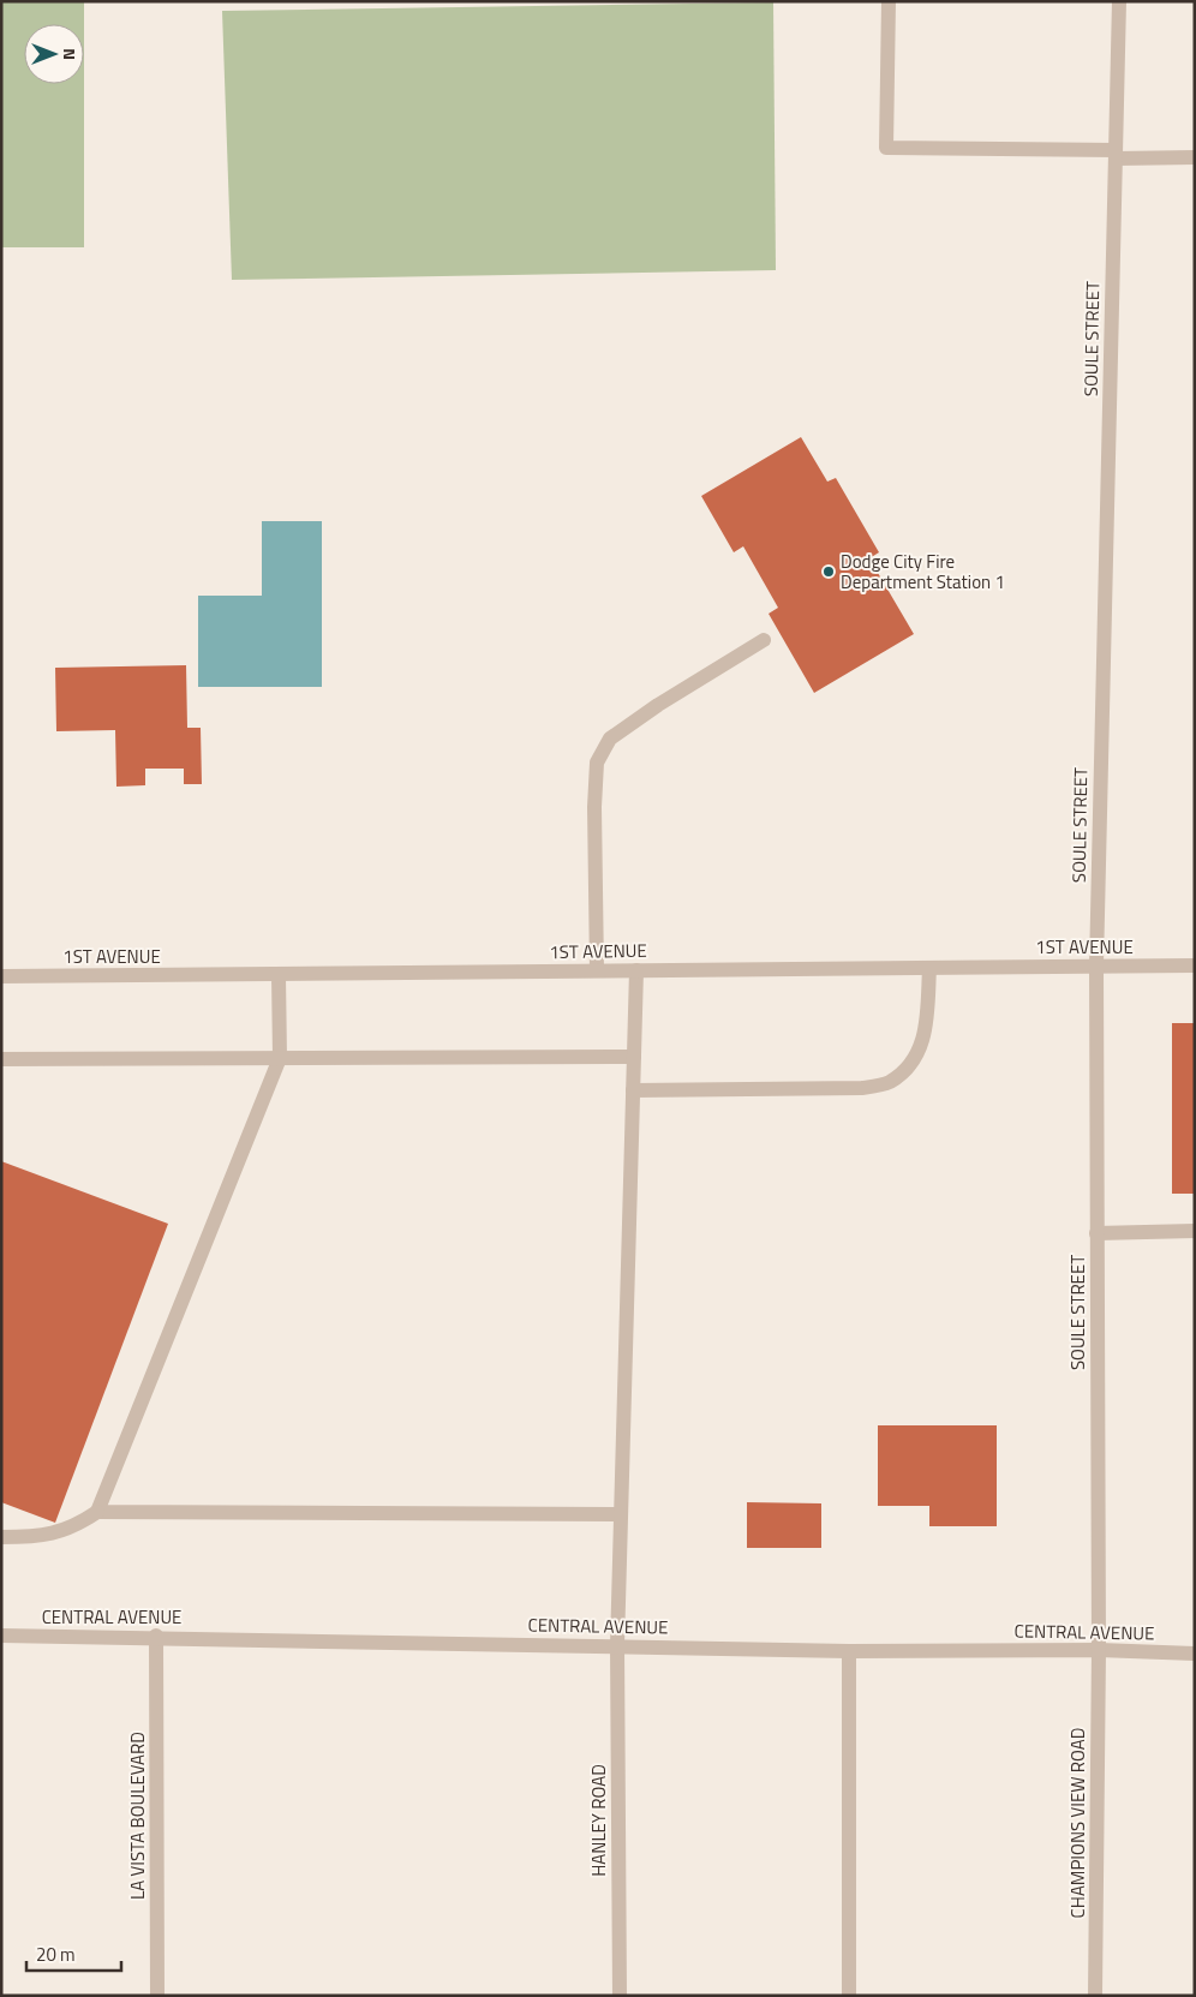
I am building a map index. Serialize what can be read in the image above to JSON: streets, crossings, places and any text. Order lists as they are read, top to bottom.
{
  "streets": {
    "street": [
      "SOULE STREET",
      "1ST AVENUE",
      "CENTRAL AVENUE",
      "LA VISTA BOULEVARD",
      "HANLEY ROAD",
      "CHAMPIONS VIEW ROAD"
    ]
  },
  "crossings": [
    ["SOULE STREET", "1ST AVENUE"],
    ["SOULE STREET", "CENTRAL AVENUE"],
    ["SOULE STREET", "CHAMPIONS VIEW ROAD"],
    ["1ST AVENUE", "HANLEY ROAD"],
    ["CENTRAL AVENUE", "LA VISTA BOULEVARD"],
    ["CENTRAL AVENUE", "HANLEY ROAD"],
    ["CENTRAL AVENUE", "CHAMPIONS VIEW ROAD"]
  ],
  "places": ["Dodge City Fire Department Station 1"],
  "scale_bar": "20 m",
  "north": "right"
}
